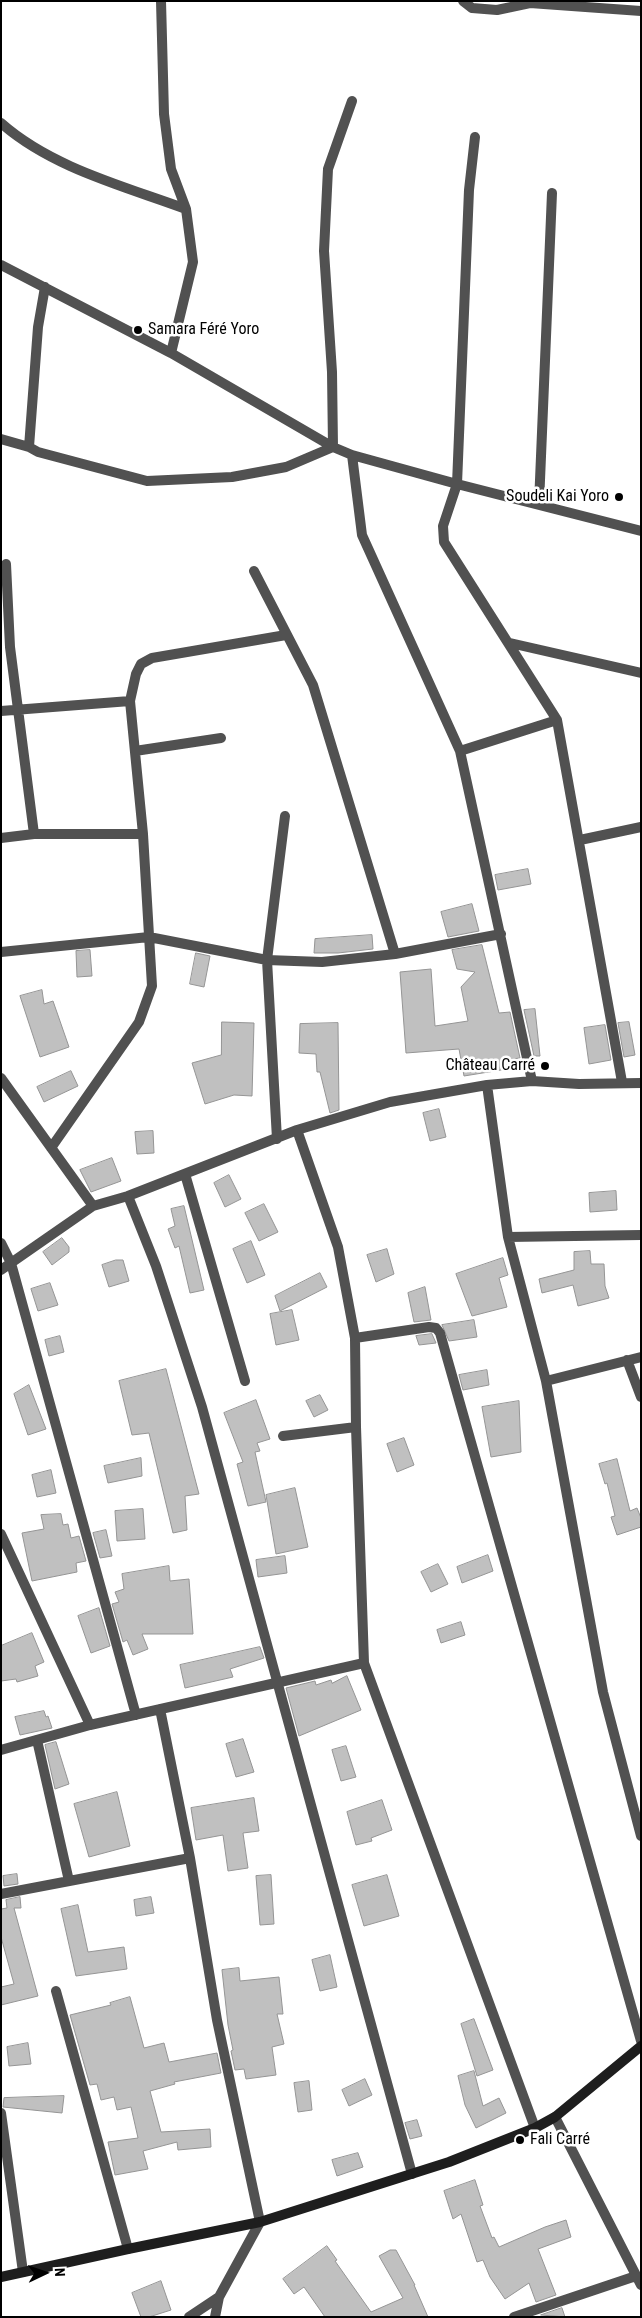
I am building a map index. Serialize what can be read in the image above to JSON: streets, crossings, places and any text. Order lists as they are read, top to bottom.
{
  "places": [
    "Samara Féré Yoro",
    "Soudeli Kai Yoro",
    "Château Carré",
    "Fali Carré"
  ],
  "north": "right"
}
